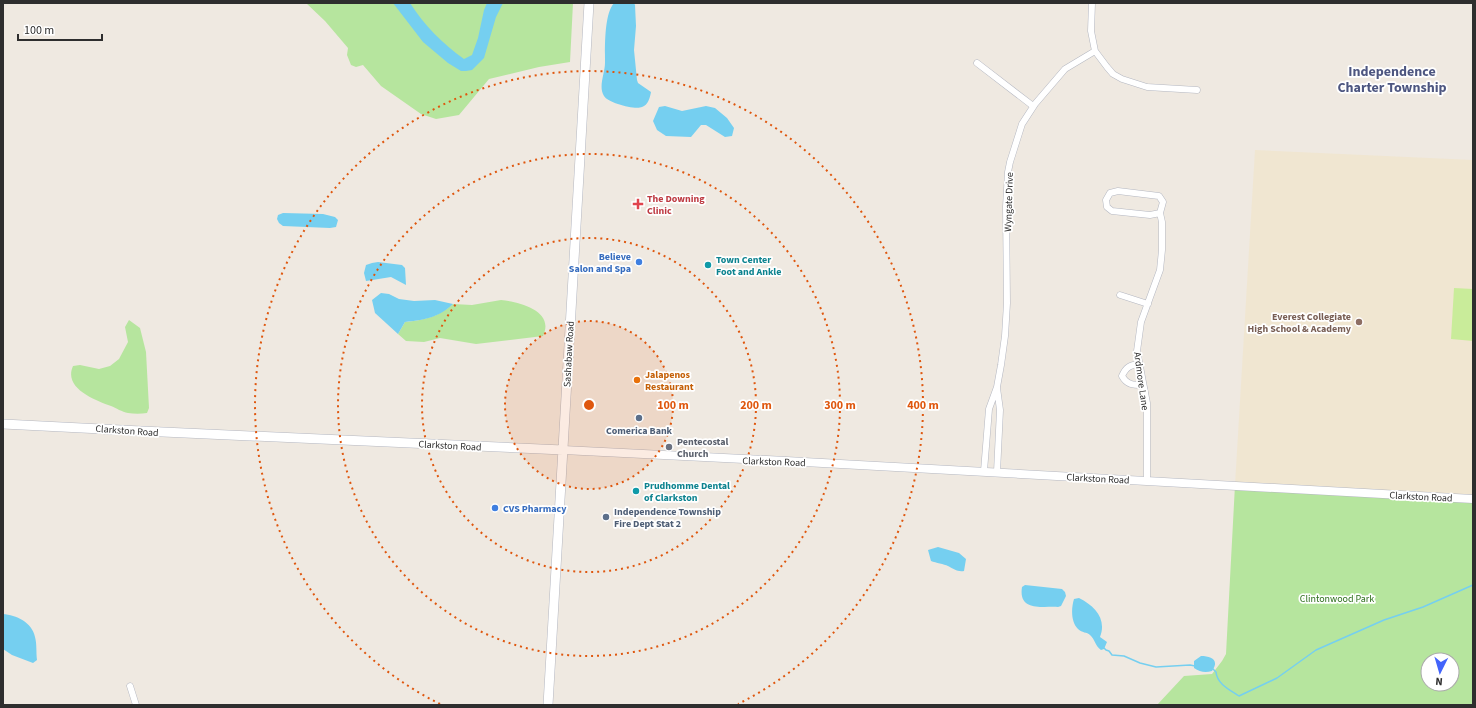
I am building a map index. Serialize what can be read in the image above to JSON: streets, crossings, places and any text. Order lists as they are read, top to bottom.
{
  "streets": {
    "main road": ["Sashabaw Road", "Clarkston Road"],
    "street": ["Wyngate Drive", "Ardmore Lane"]
  },
  "crossings": [
    ["Wyngate Drive", "Clarkston Road"],
    ["Sashabaw Road", "Clarkston Road"],
    ["Ardmore Lane", "Clarkston Road"]
  ],
  "districts": ["Independence Charter Township"],
  "parks": ["Clintonwood Park"],
  "places": {
    "health": ["The Downing Clinic"],
    "other": [
      "Believe Salon and Spa",
      "Town Center Foot and Ankle",
      "Everest Collegiate High School & Academy",
      "Jalapenos Restaurant",
      "Comerica Bank",
      "Pentecostal Church",
      "Prudhomme Dental of Clarkston",
      "CVS Pharmacy",
      "Independence Township Fire Dept Stat 2"
    ]
  },
  "scale_bar": "100 m",
  "north": "bottom",
  "rings": [
    "100 m",
    "200 m",
    "300 m",
    "400 m"
  ]
}
